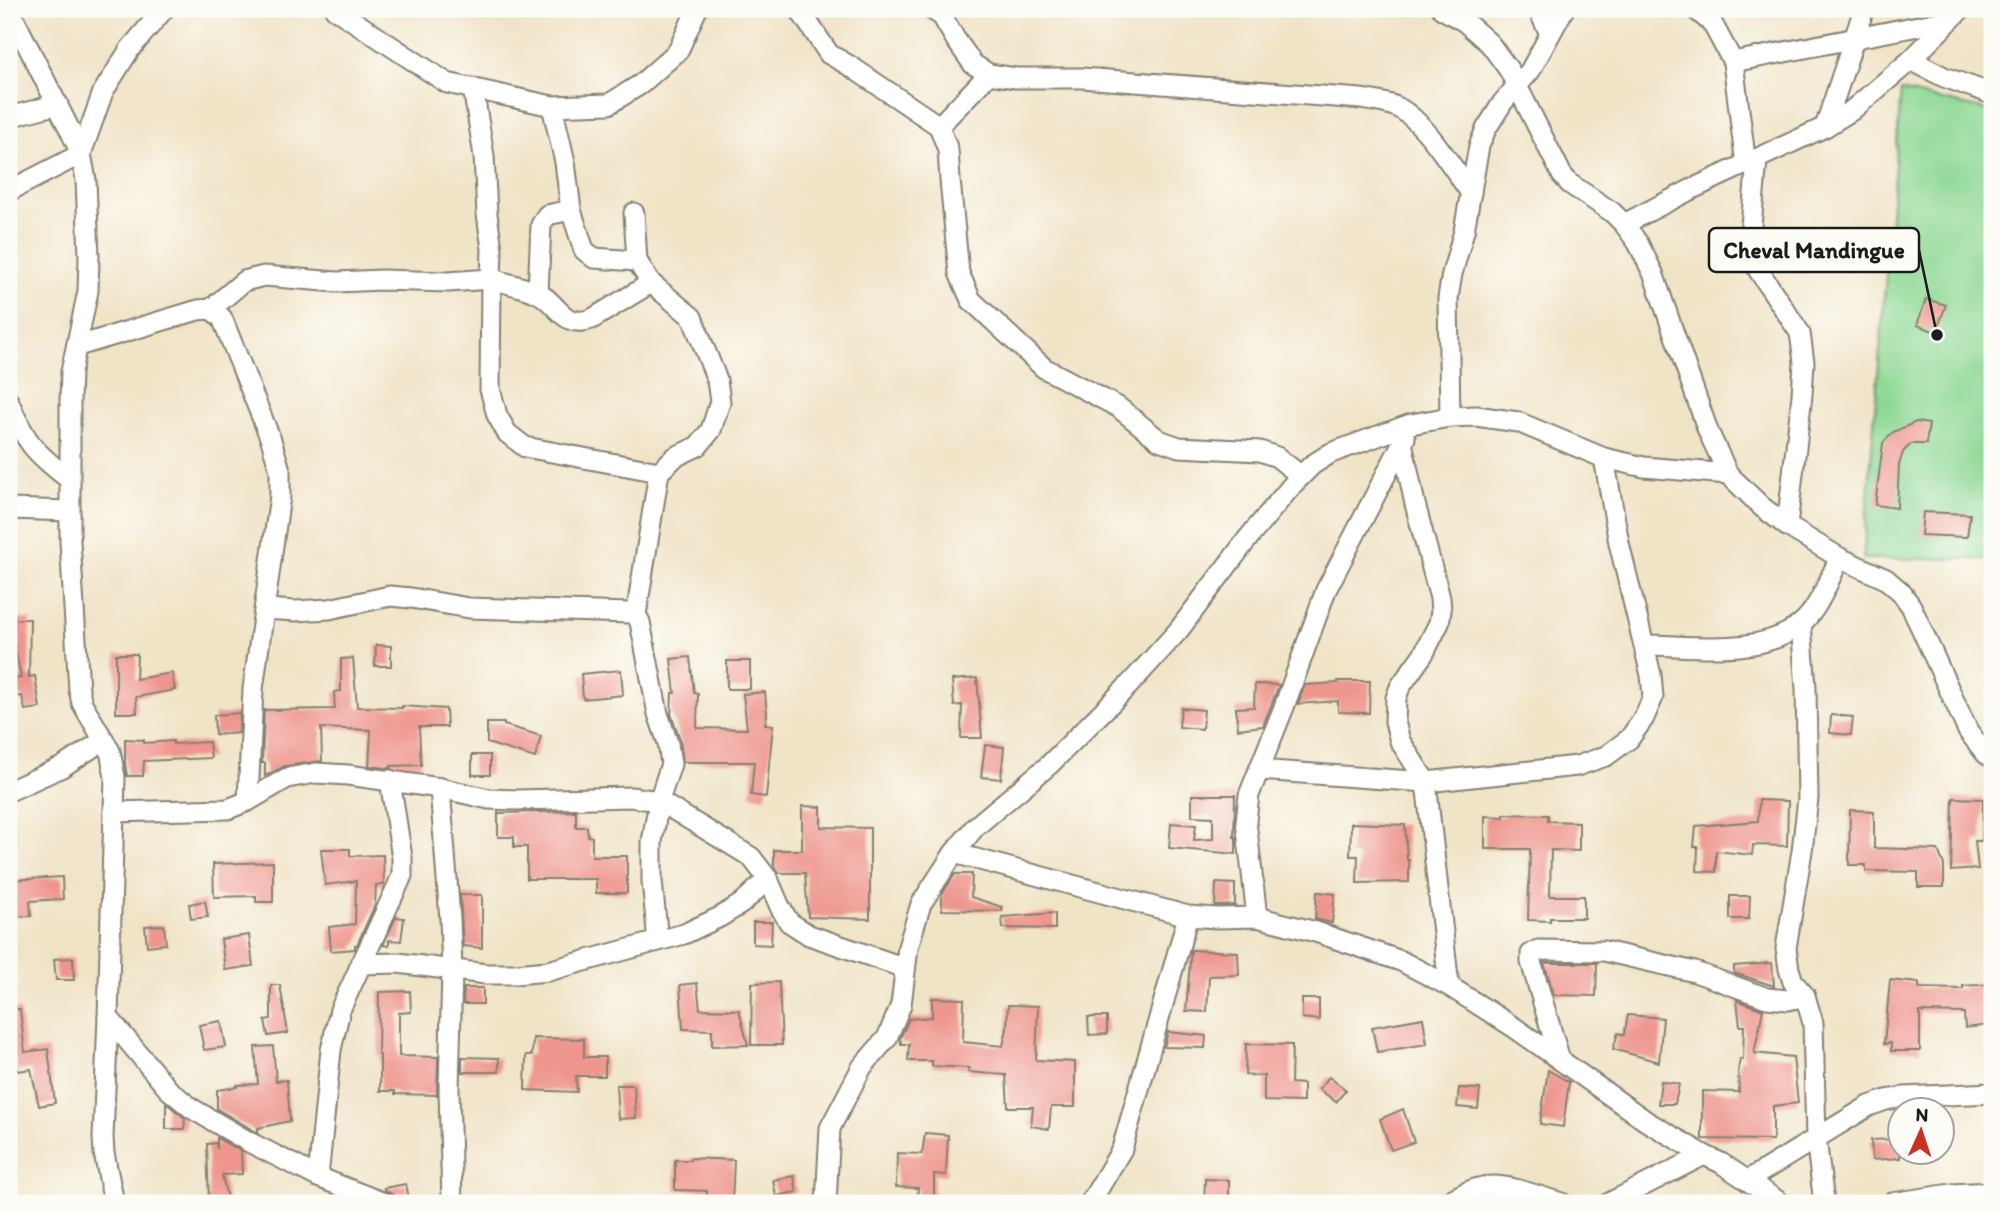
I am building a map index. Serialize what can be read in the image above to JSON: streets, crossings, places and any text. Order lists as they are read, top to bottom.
{
  "places": ["Cheval Mandingue"],
  "north": "top"
}
